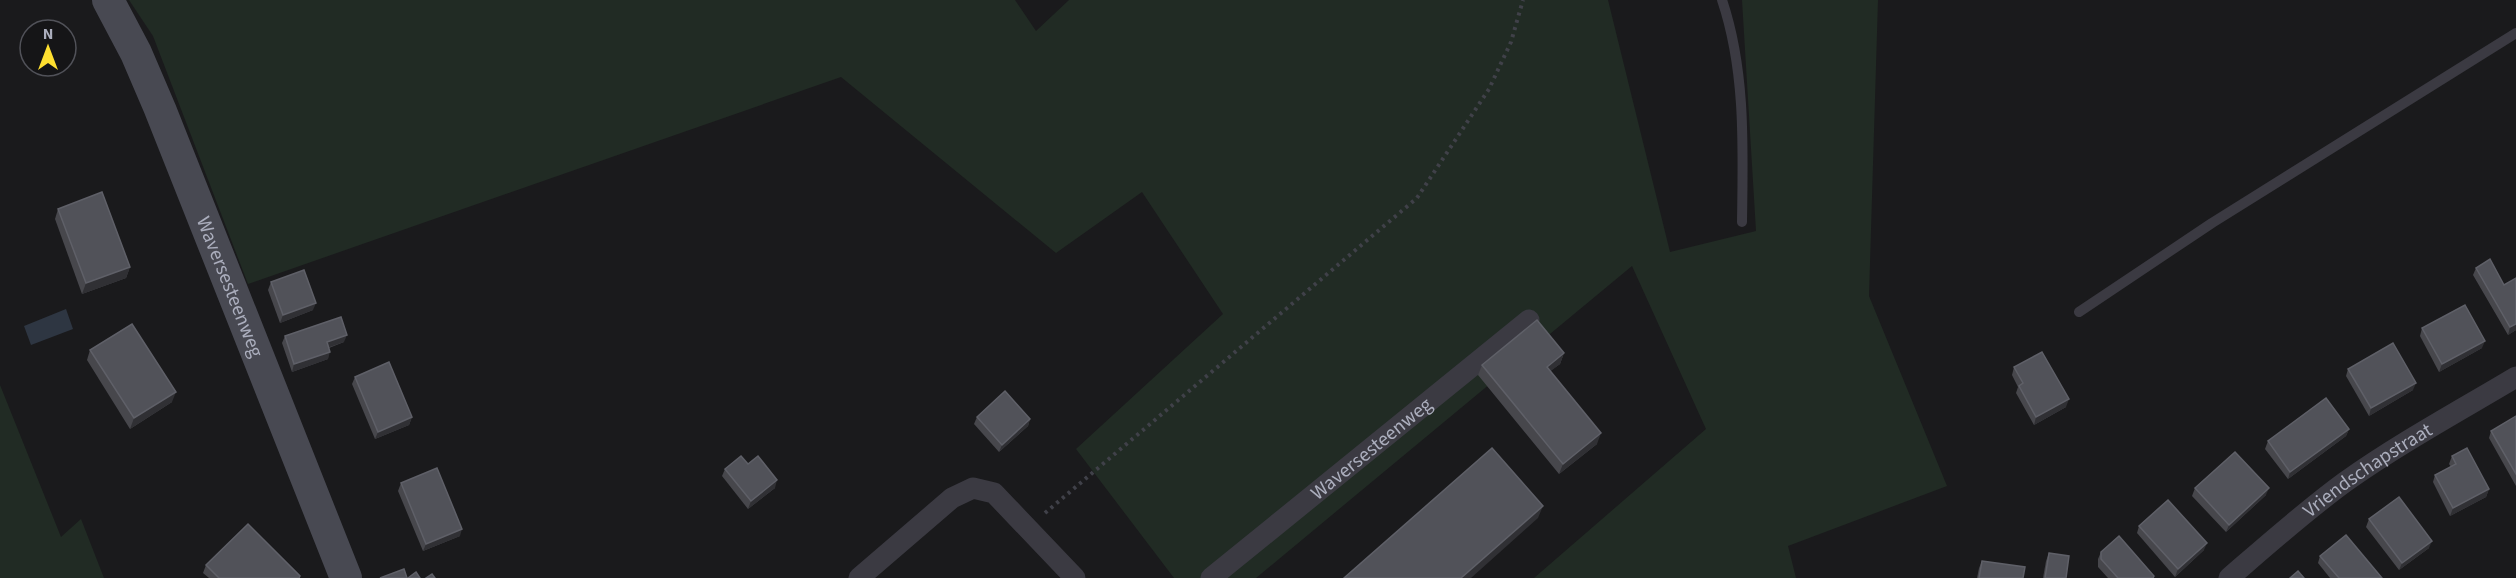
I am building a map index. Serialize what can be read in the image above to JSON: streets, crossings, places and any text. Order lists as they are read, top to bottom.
{
  "streets": {
    "street": ["Waversesteenweg", "Vriendschapstraat"]
  },
  "north": "top"
}
